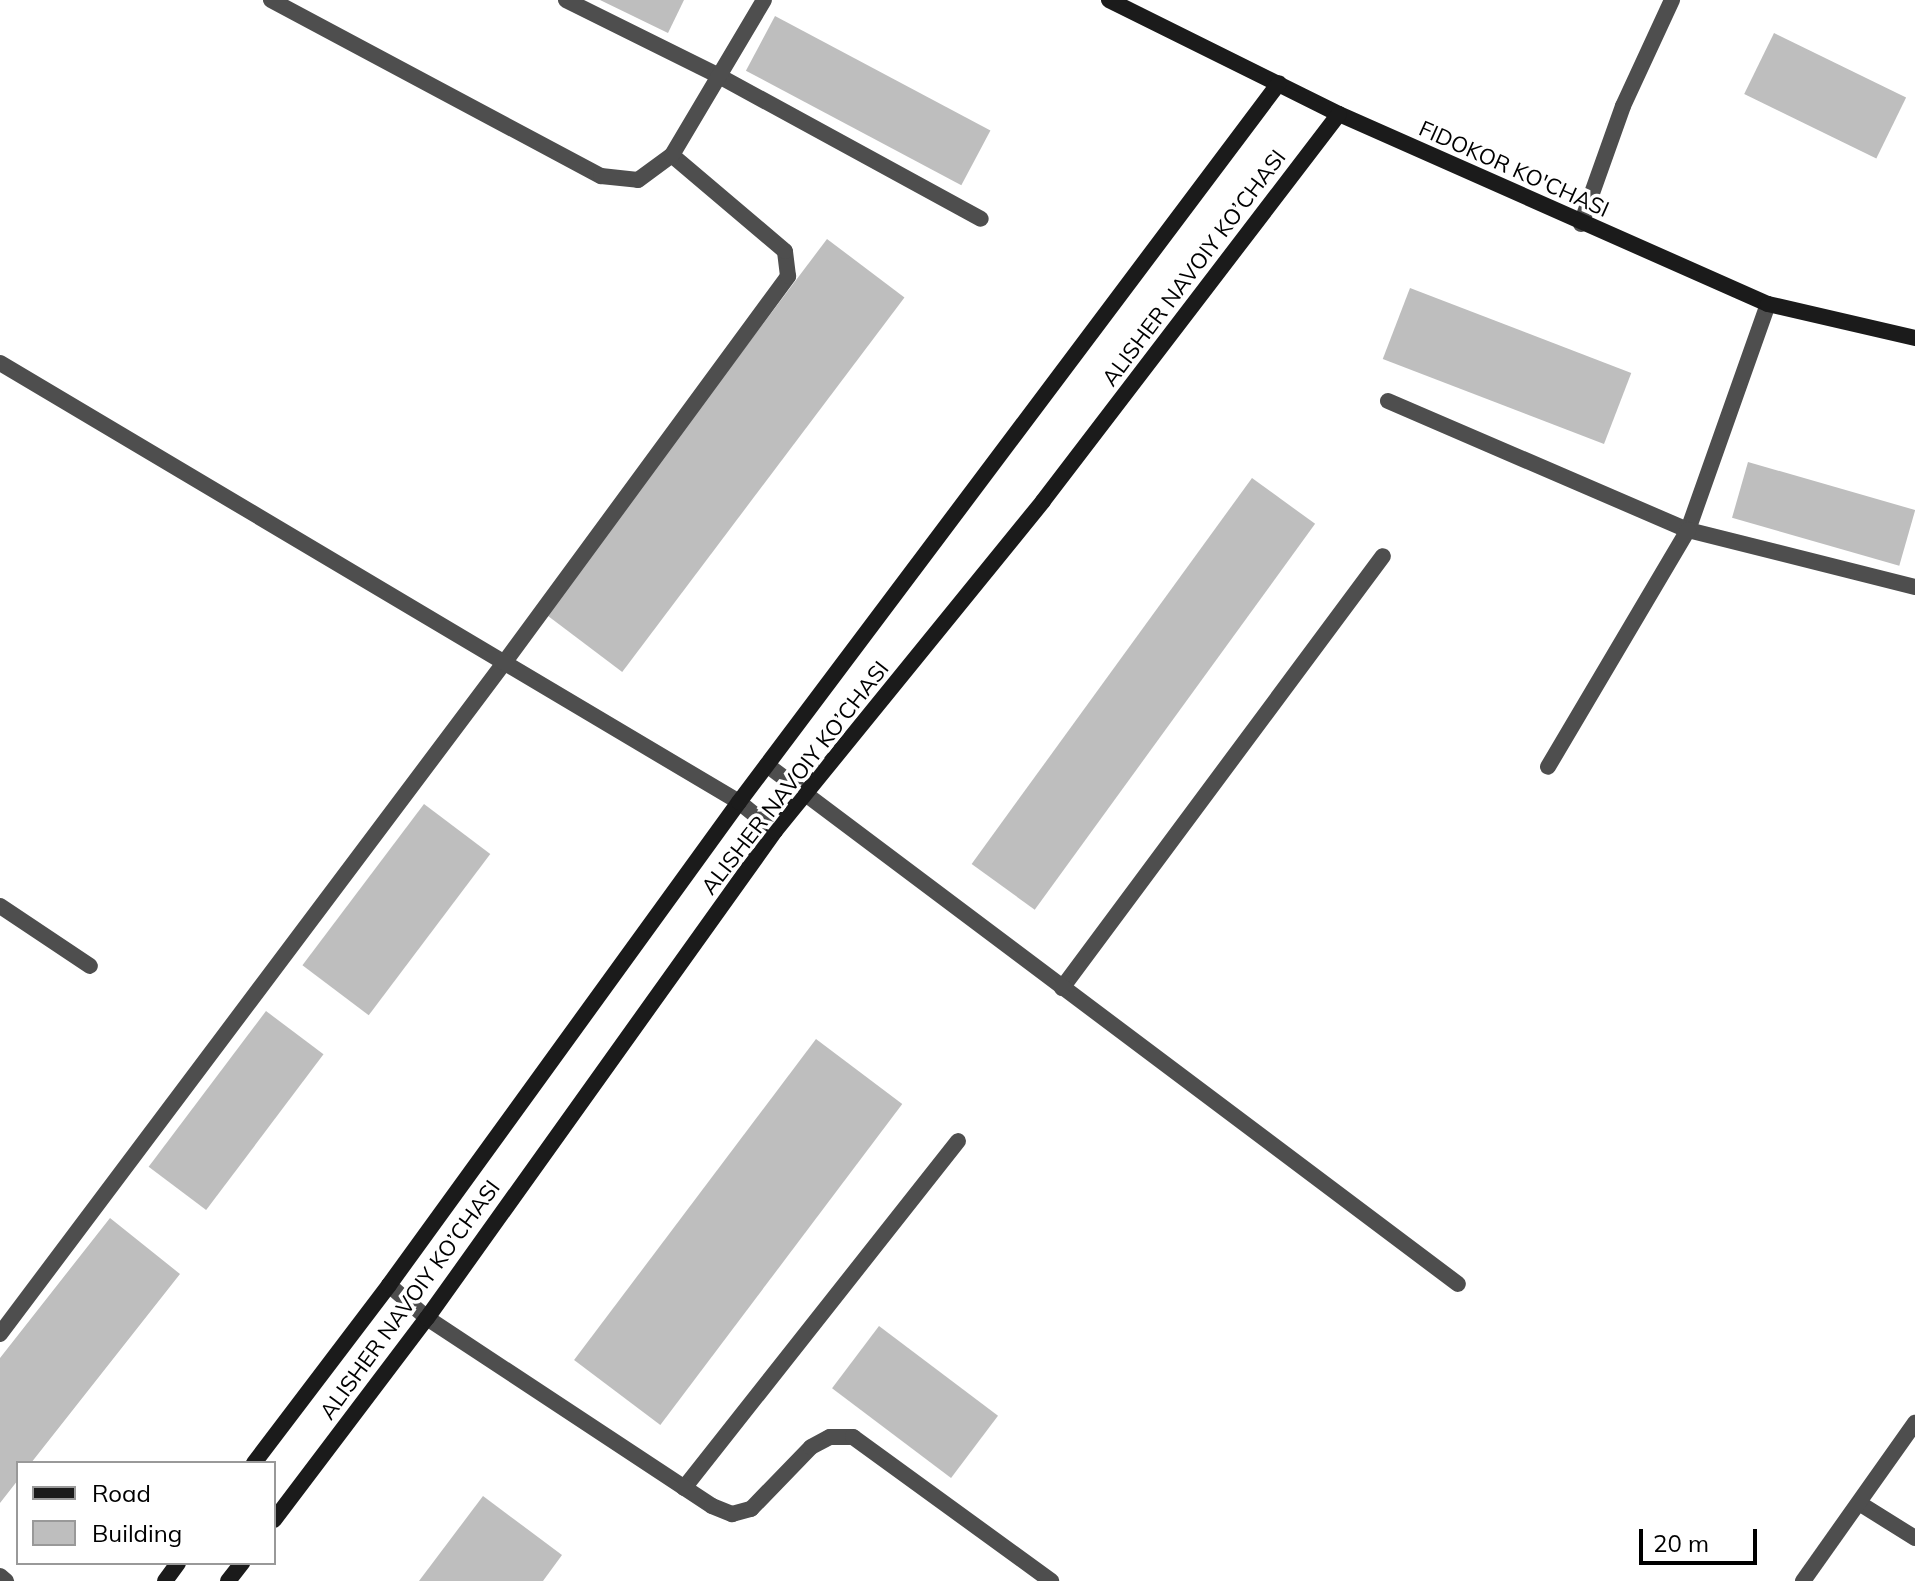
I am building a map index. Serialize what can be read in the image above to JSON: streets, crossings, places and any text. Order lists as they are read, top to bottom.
{
  "streets": {
    "main road": ["FIDOKOR KO'CHASI", "ALISHER NAVOIY KO’CHASI"]
  },
  "crossings": [
    ["FIDOKOR KO'CHASI", "ALISHER NAVOIY KO’CHASI"]
  ],
  "legend": ["Road", "Building"],
  "scale_bar": "20 m"
}
